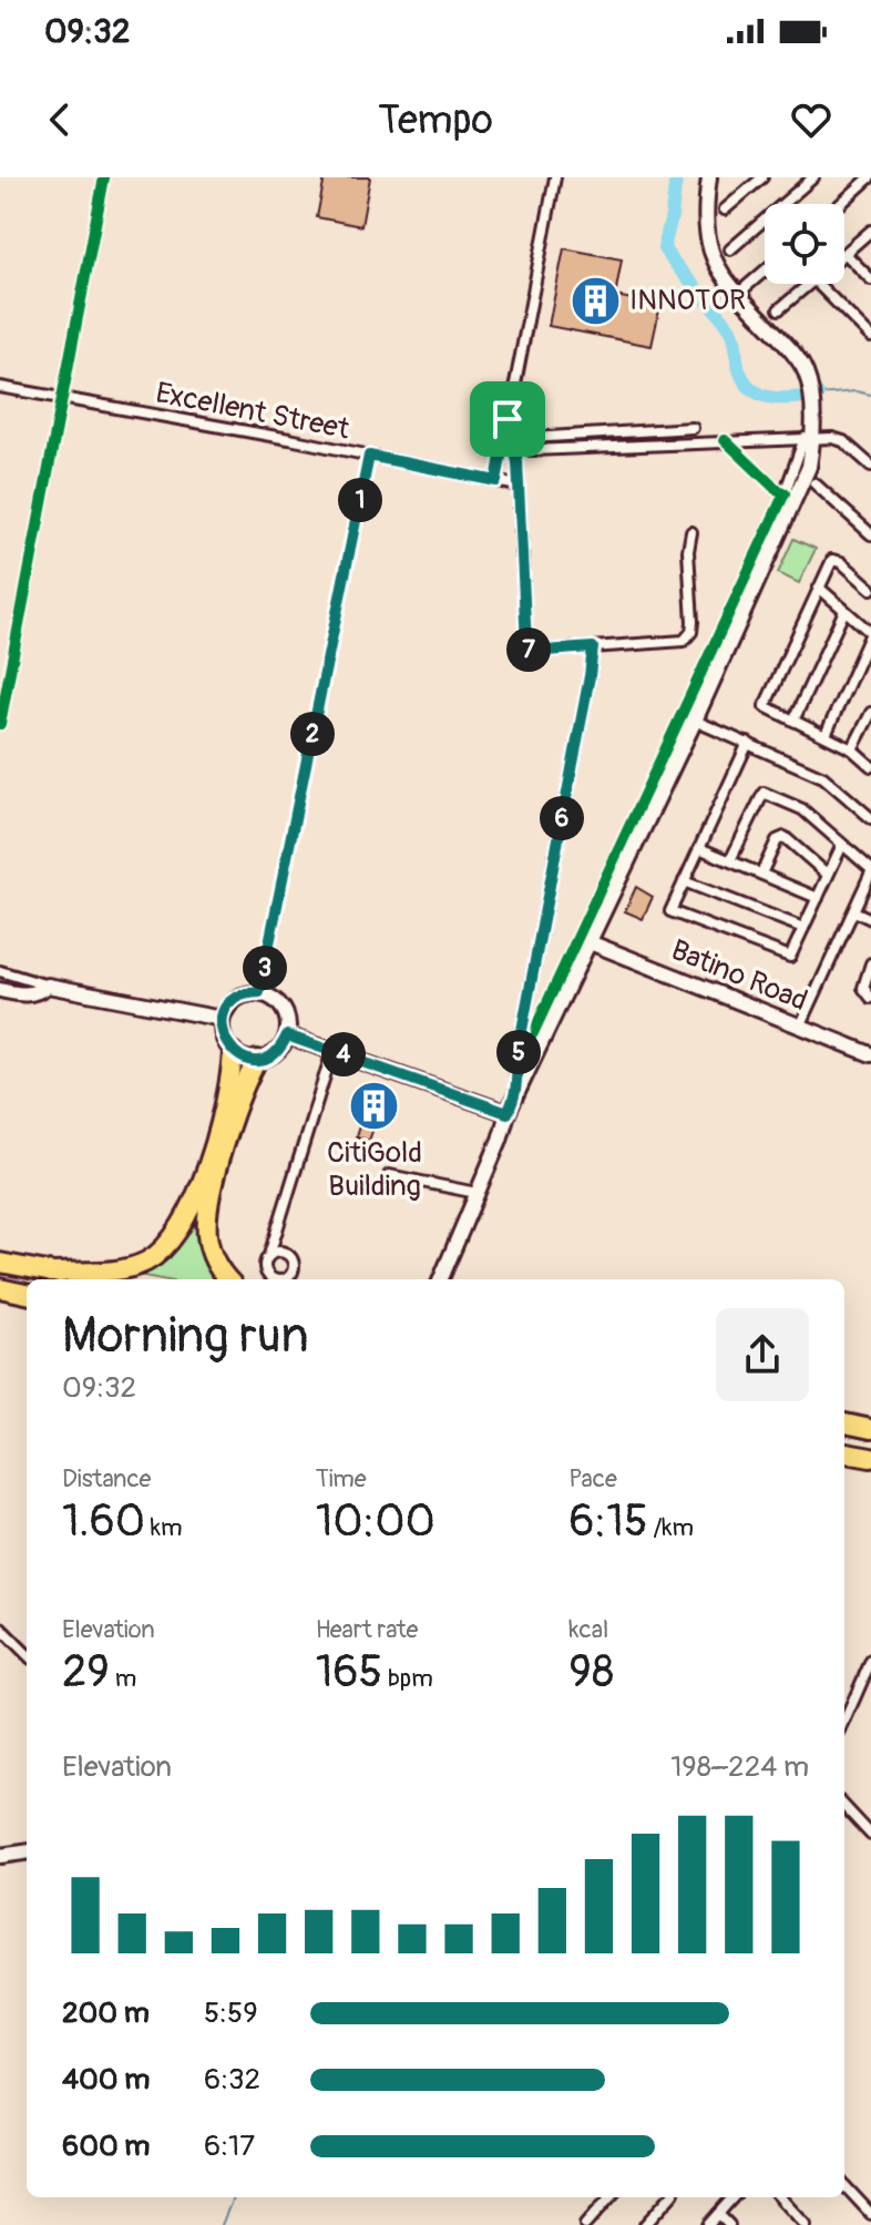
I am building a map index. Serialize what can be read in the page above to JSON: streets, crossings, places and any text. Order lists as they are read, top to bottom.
{
  "streets": {
    "main road": ["Batino Road"],
    "street": ["Excellent Street"]
  },
  "places": {
    "building": ["INNOTOR", "CitiGold Building"]
  },
  "page": {
    "status": "09:32",
    "header": "Tempo",
    "pins": [
      "1",
      "7",
      "2",
      "6",
      "3",
      "5",
      "4"
    ],
    "heading": ["Morning run", "09:32"],
    "stats": [
      ["Distance", "1.60 km"],
      ["Time", "10:00"],
      ["Pace", "6:15 /km"],
      ["Elevation", "29 m"],
      ["Heart rate", "165 bpm"],
      ["kcal", "98"]
    ],
    "chart": ["Elevation", "198–224 m"],
    "list": [
      {
        "name": "200 m",
        "note": "5:59"
      },
      {
        "name": "400 m",
        "note": "6:32"
      },
      {
        "name": "600 m",
        "note": "6:17"
      }
    ]
  }
}
